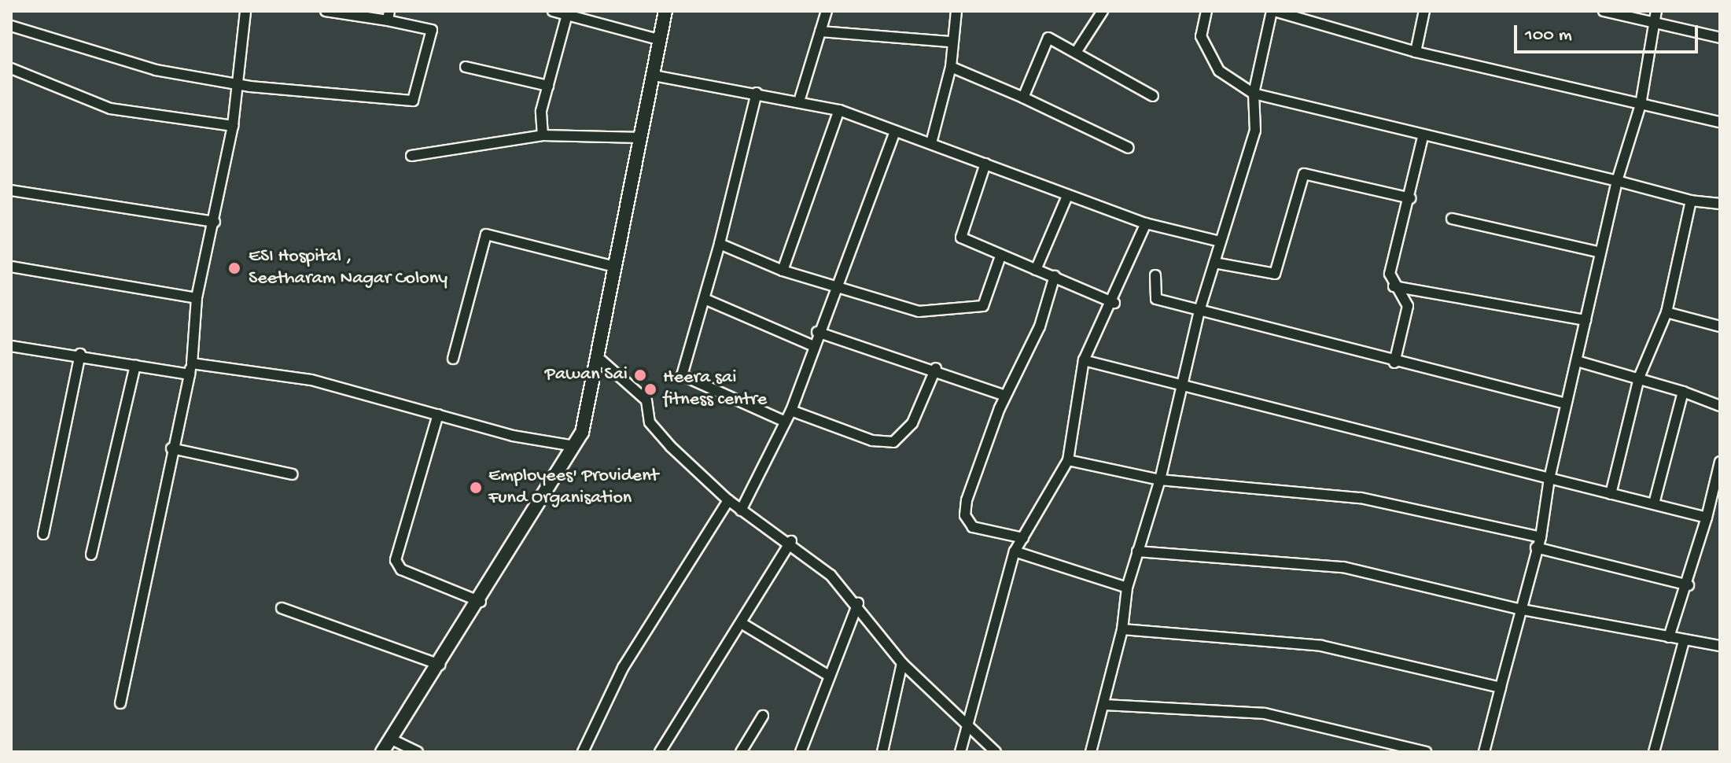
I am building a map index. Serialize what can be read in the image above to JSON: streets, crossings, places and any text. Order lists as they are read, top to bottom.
{
  "places": [
    "ESI Hospital , Seetharam Nagar Colony",
    "Pawan Sai",
    "Heera sai fitness centre",
    "Employees' Provident Fund Organisation"
  ],
  "scale_bar": "100 m"
}
